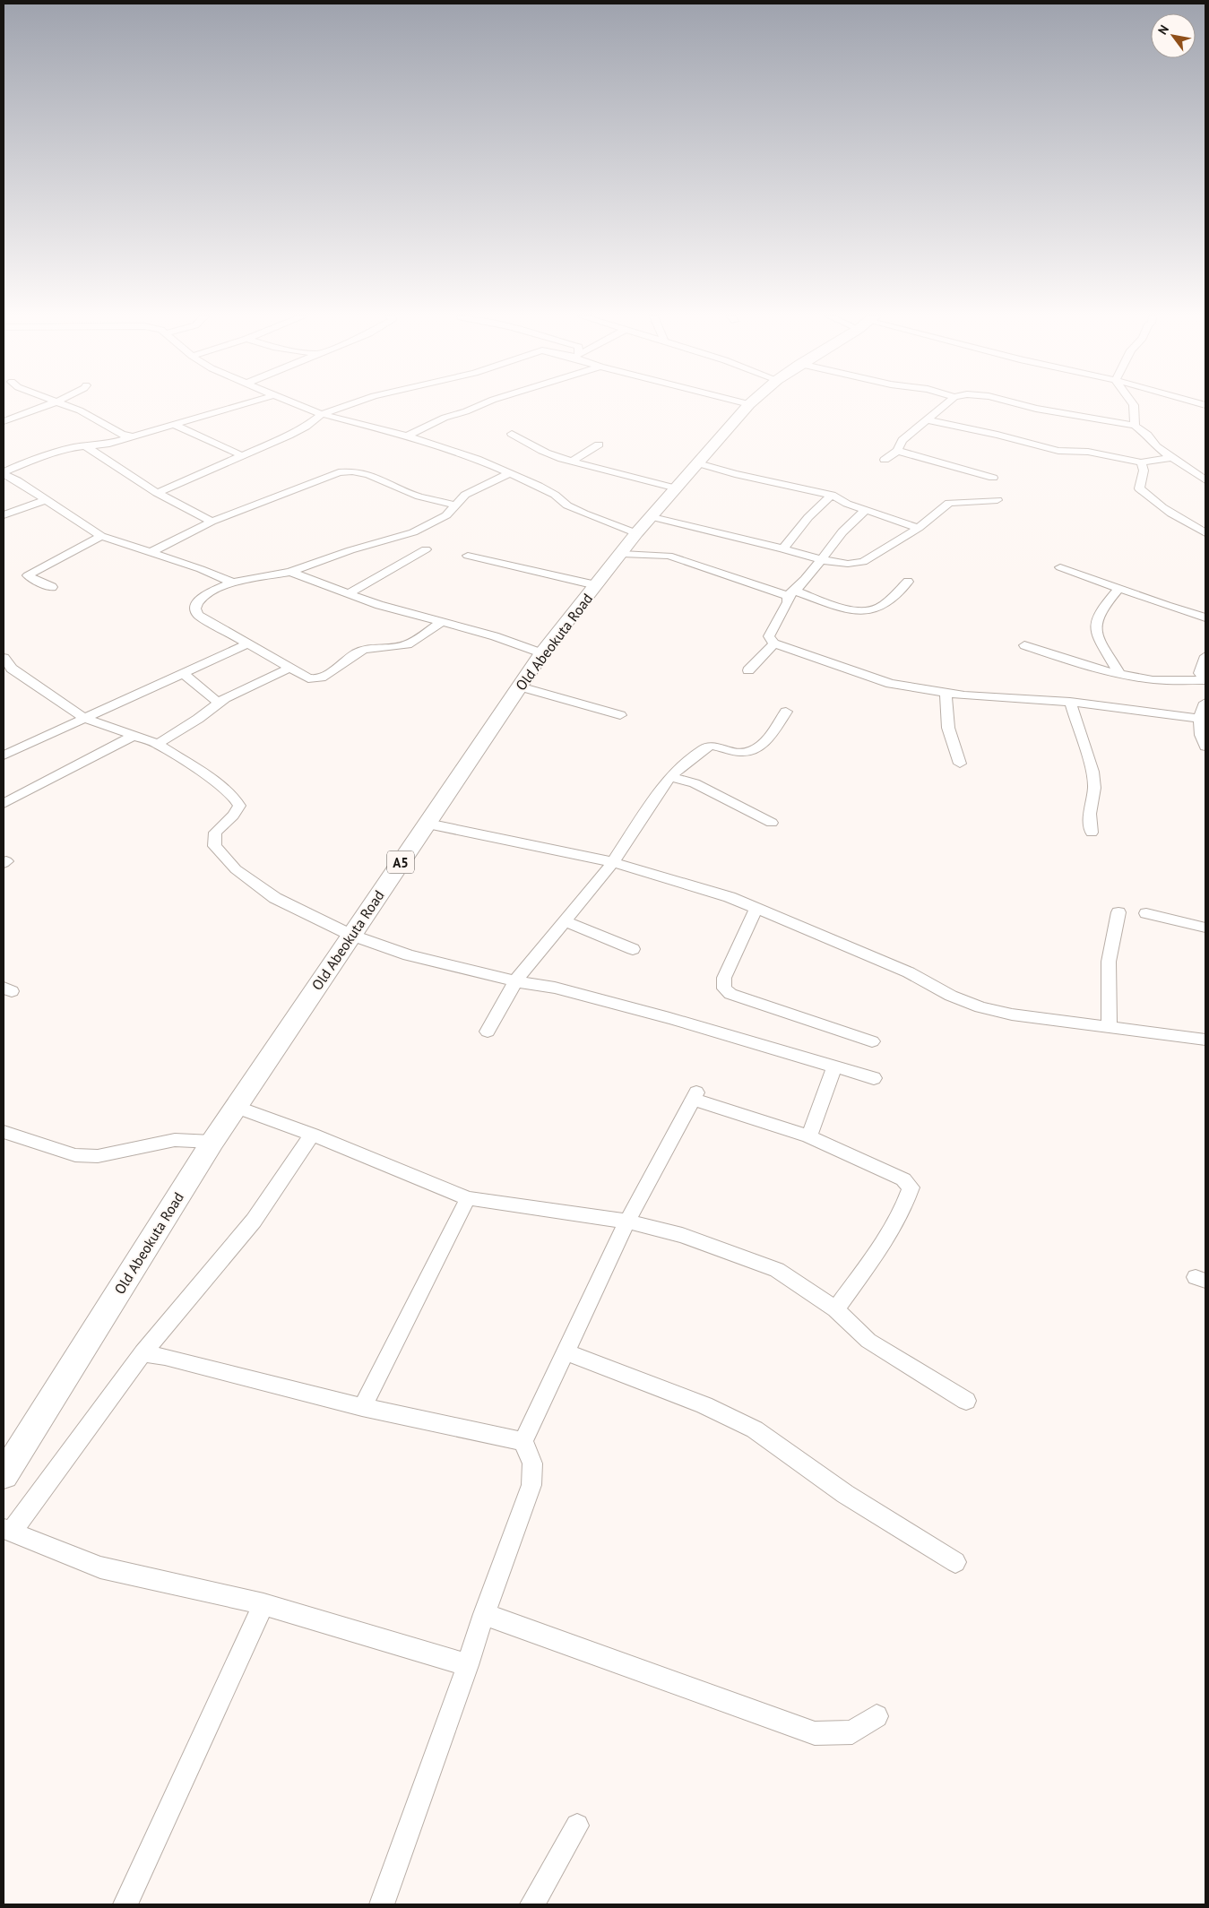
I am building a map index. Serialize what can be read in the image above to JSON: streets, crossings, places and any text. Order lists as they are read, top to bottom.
{
  "streets": {
    "highway": ["Old Abeokuta Road", "A5"]
  },
  "north": "top left"
}
